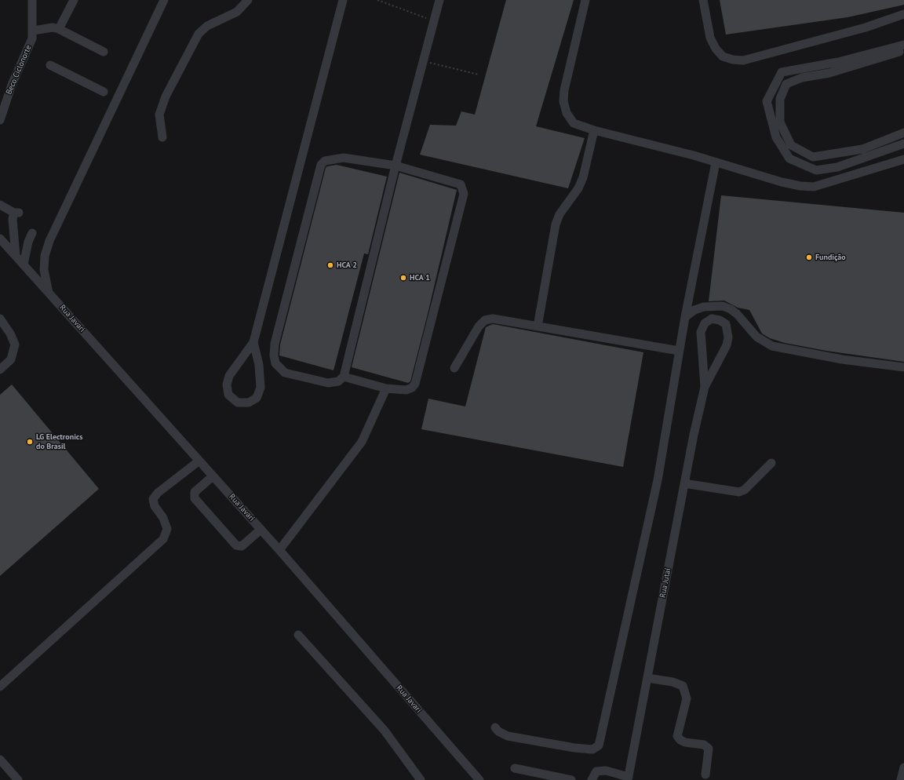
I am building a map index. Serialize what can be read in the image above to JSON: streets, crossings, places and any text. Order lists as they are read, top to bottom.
{
  "streets": {
    "street": ["Beco Ciclonorte", "Rua Javari", "Rua Jutaí"]
  },
  "places": [
    "Fundição",
    "HCA 2",
    "HCA 1",
    "LG Electronics do Brasil"
  ]
}
